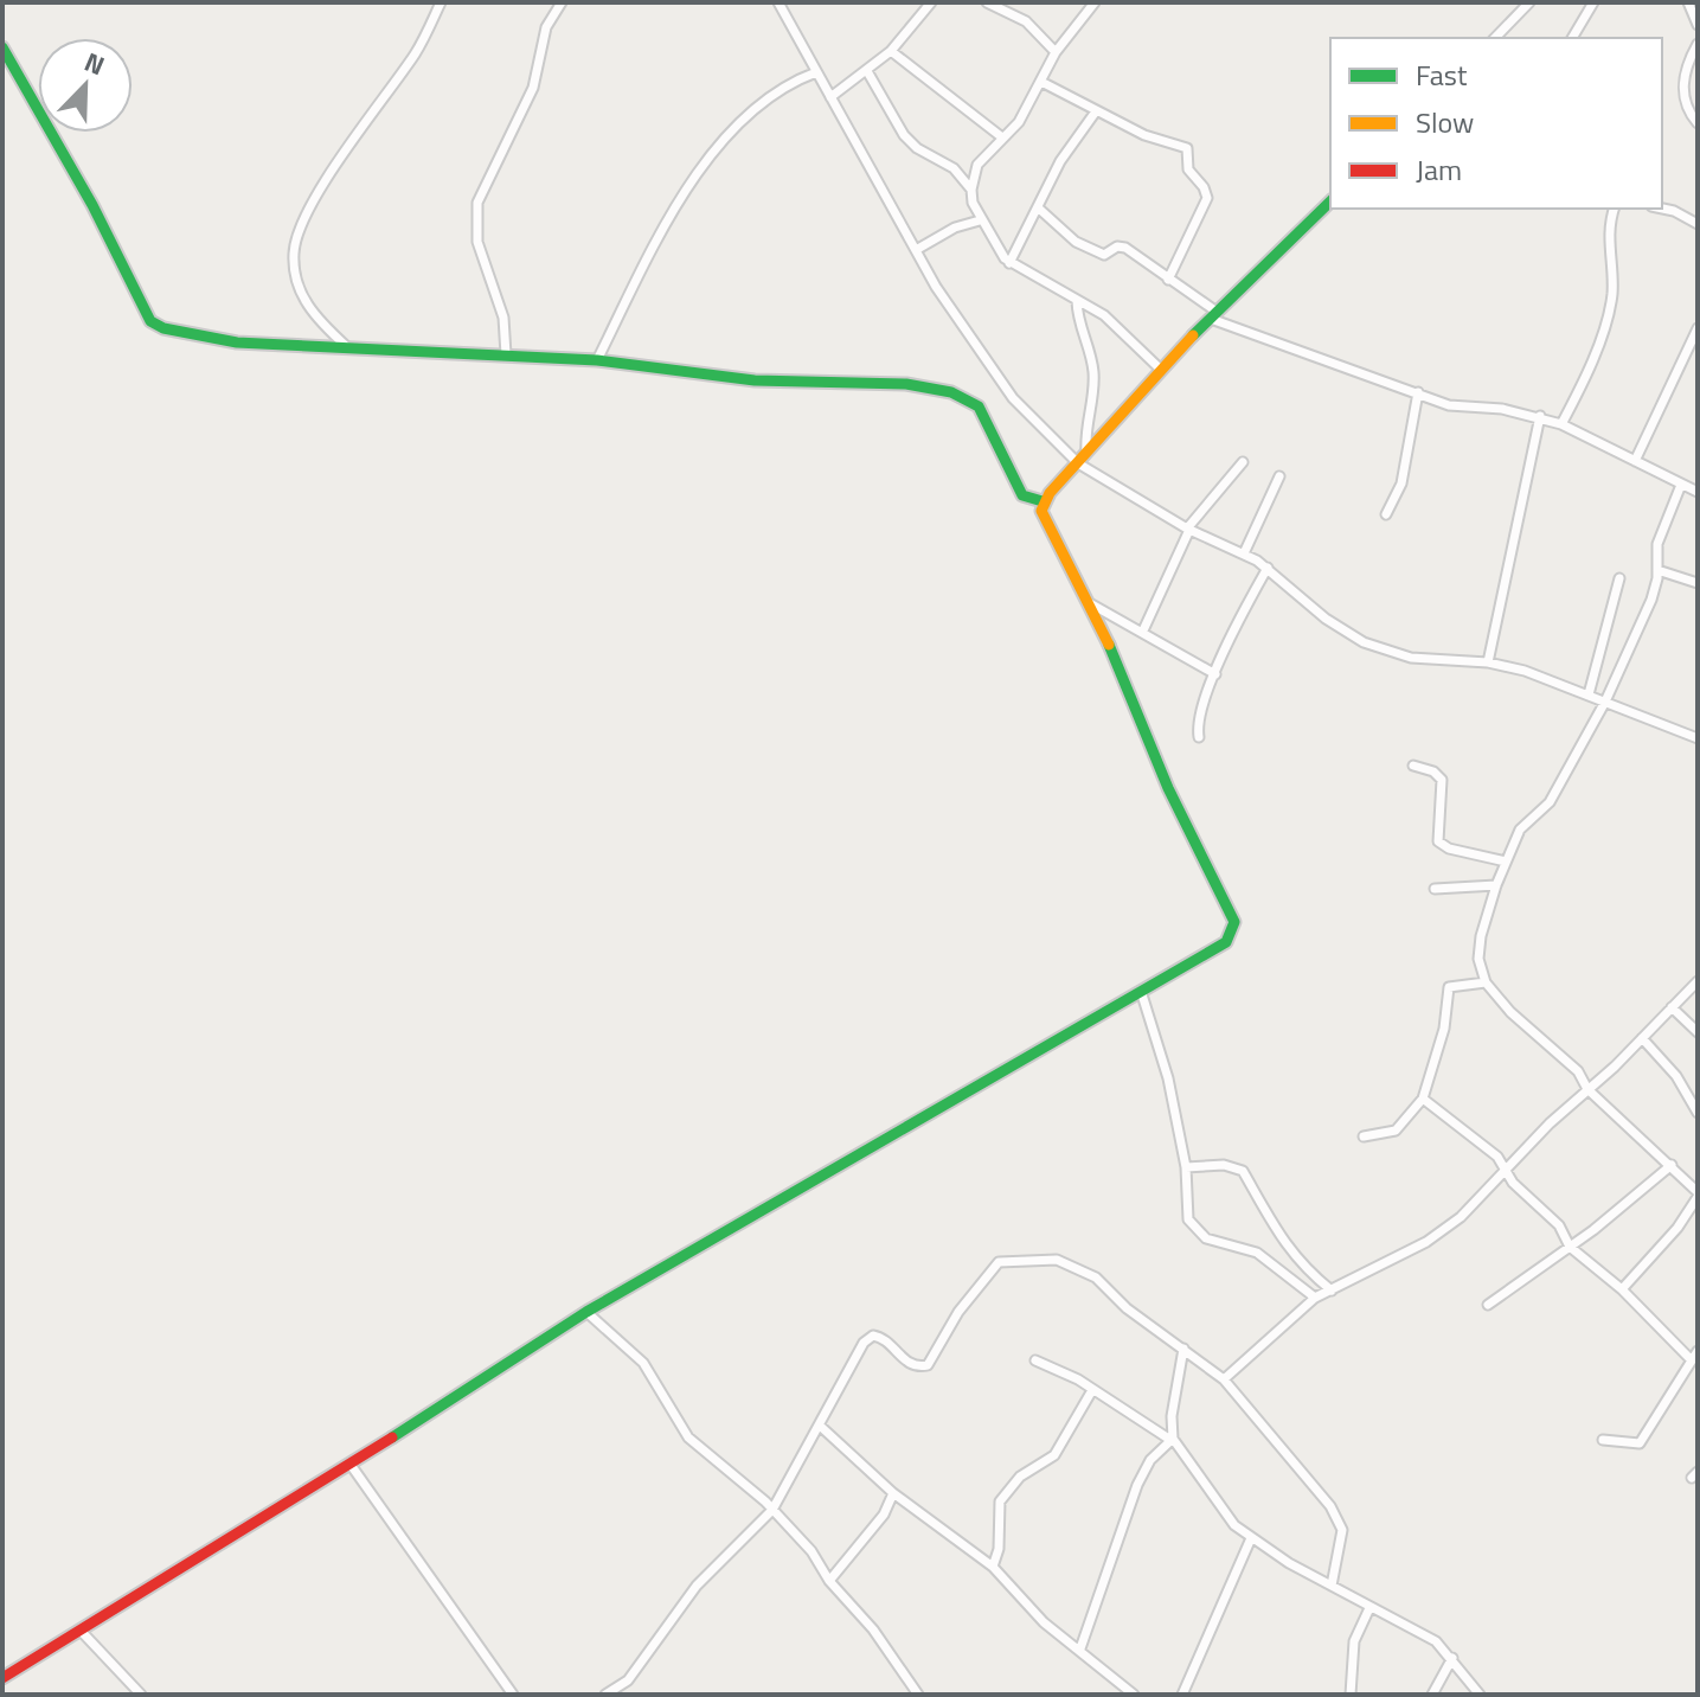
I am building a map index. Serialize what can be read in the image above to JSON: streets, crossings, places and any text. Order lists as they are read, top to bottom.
{
  "legend": ["Fast", "Slow", "Jam"],
  "north": "top right"
}
